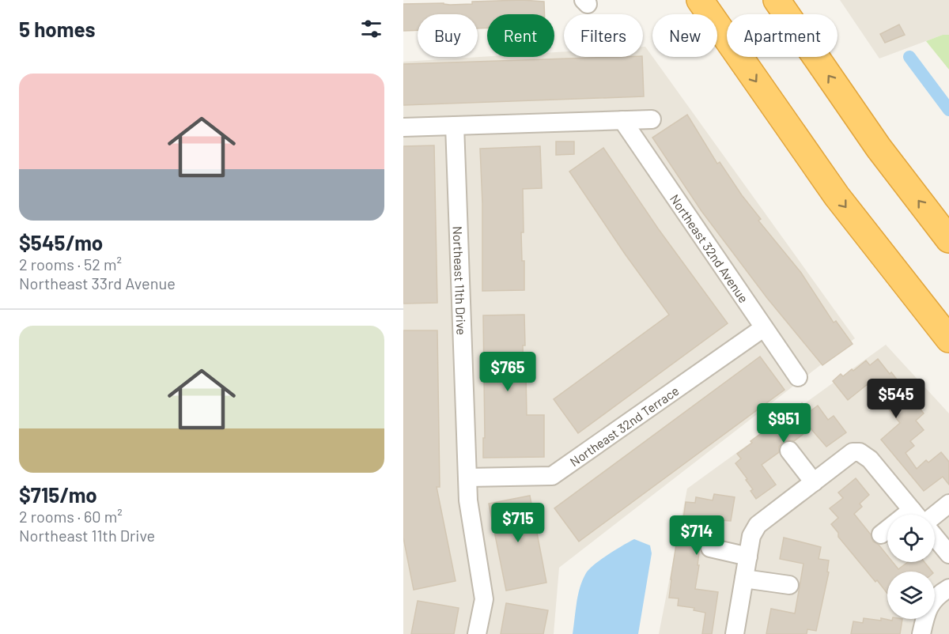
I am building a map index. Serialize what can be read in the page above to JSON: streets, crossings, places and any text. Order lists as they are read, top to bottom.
{
  "streets": {
    "street": ["Northeast 32nd Avenue", "Northeast 11th Drive", "Northeast 32nd Terrace"]
  },
  "crossings": [
    ["Northeast 32nd Avenue", "Northeast 32nd Terrace"],
    ["Northeast 11th Drive", "Northeast 32nd Terrace"]
  ],
  "page": {
    "heading": "5 homes",
    "chip": [
      "Buy",
      "Rent",
      "Filters",
      "New",
      "Apartment"
    ],
    "list": [
      {
        "name": "$545/mo",
        "note": "2 rooms · 52 m² · Northeast 33rd Avenue"
      },
      {
        "name": "$715/mo",
        "note": "2 rooms · 60 m² · Northeast 11th Drive"
      }
    ],
    "price": [
      "$765",
      "$545",
      "$951",
      "$715",
      "$714"
    ]
  }
}
